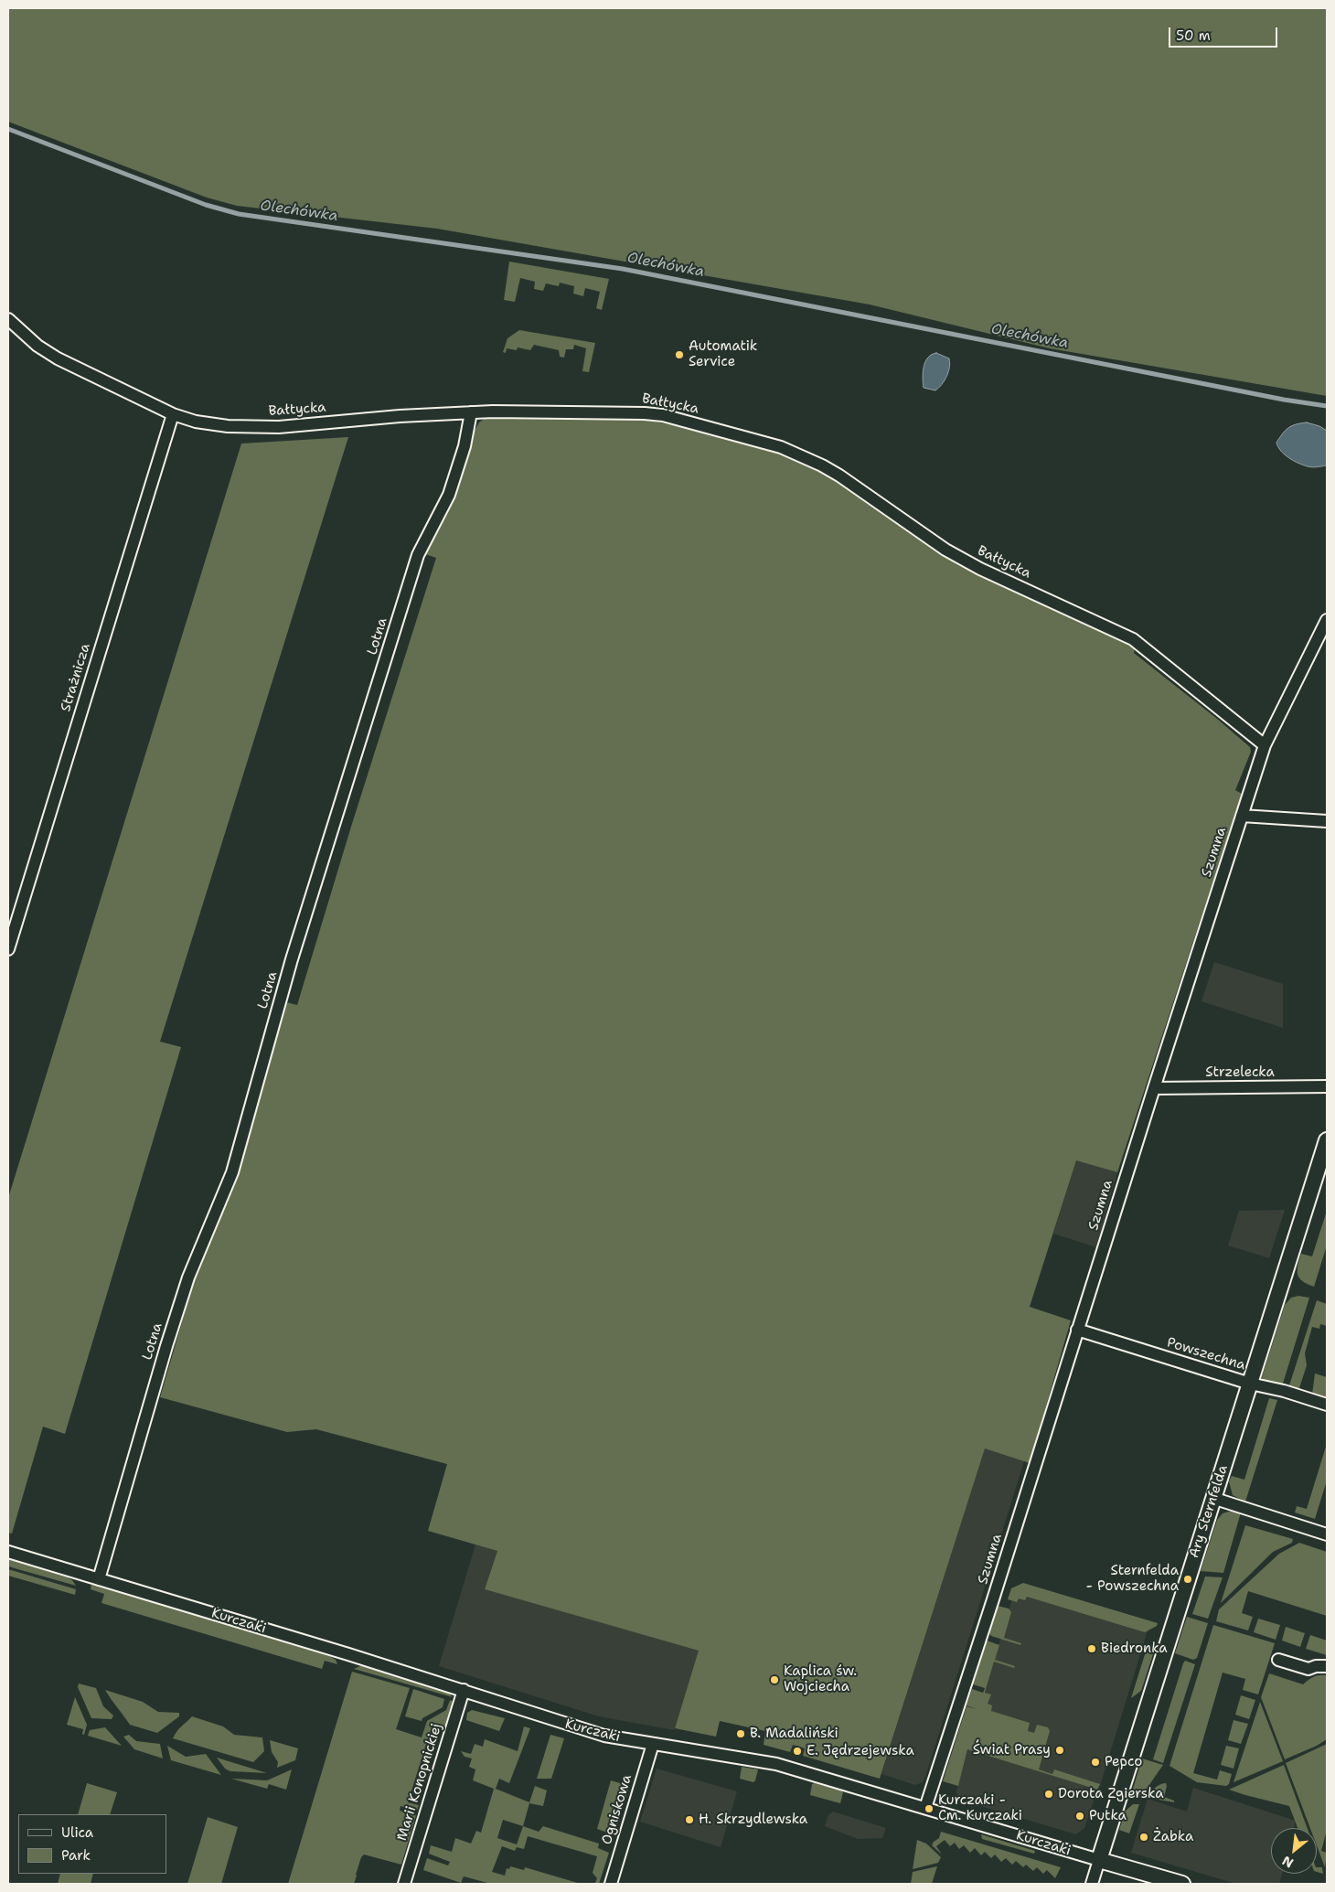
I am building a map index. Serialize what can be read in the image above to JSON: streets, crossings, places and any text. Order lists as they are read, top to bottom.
{
  "streets": {
    "street": [
      "Bałtycka",
      "Lotna",
      "Strażnicza",
      "Szumna",
      "Strzelecka",
      "Powszechna",
      "Ary Sternfelda",
      "Kurczaki",
      "Marii Konopnickiej",
      "Ogniskowa"
    ]
  },
  "crossings": [
    ["Bałtycka", "Lotna"],
    ["Bałtycka", "Strażnicza"],
    ["Bałtycka", "Szumna"],
    ["Lotna", "Kurczaki"],
    ["Szumna", "Strzelecka"],
    ["Szumna", "Powszechna"],
    ["Szumna", "Kurczaki"],
    ["Powszechna", "Ary Sternfelda"],
    ["Ary Sternfelda", "Kurczaki"],
    ["Kurczaki", "Marii Konopnickiej"],
    ["Kurczaki", "Ogniskowa"]
  ],
  "water": ["Olechówka"],
  "places": [
    "Automatik Service",
    "Sternfelda - Powszechna",
    "Biedronka",
    "Kaplica św. Wojciecha",
    "B. Madaliński",
    "Świat Prasy",
    "E. Jędrzejewska",
    "Pepco",
    "Dorota Zgierska",
    "Kurczaki - Cm. Kurczaki",
    "Putka",
    "H. Skrzydlewska",
    "Żabka"
  ],
  "legend": ["Ulica", "Park"],
  "scale_bar": "50 m",
  "north": "bottom left"
}
